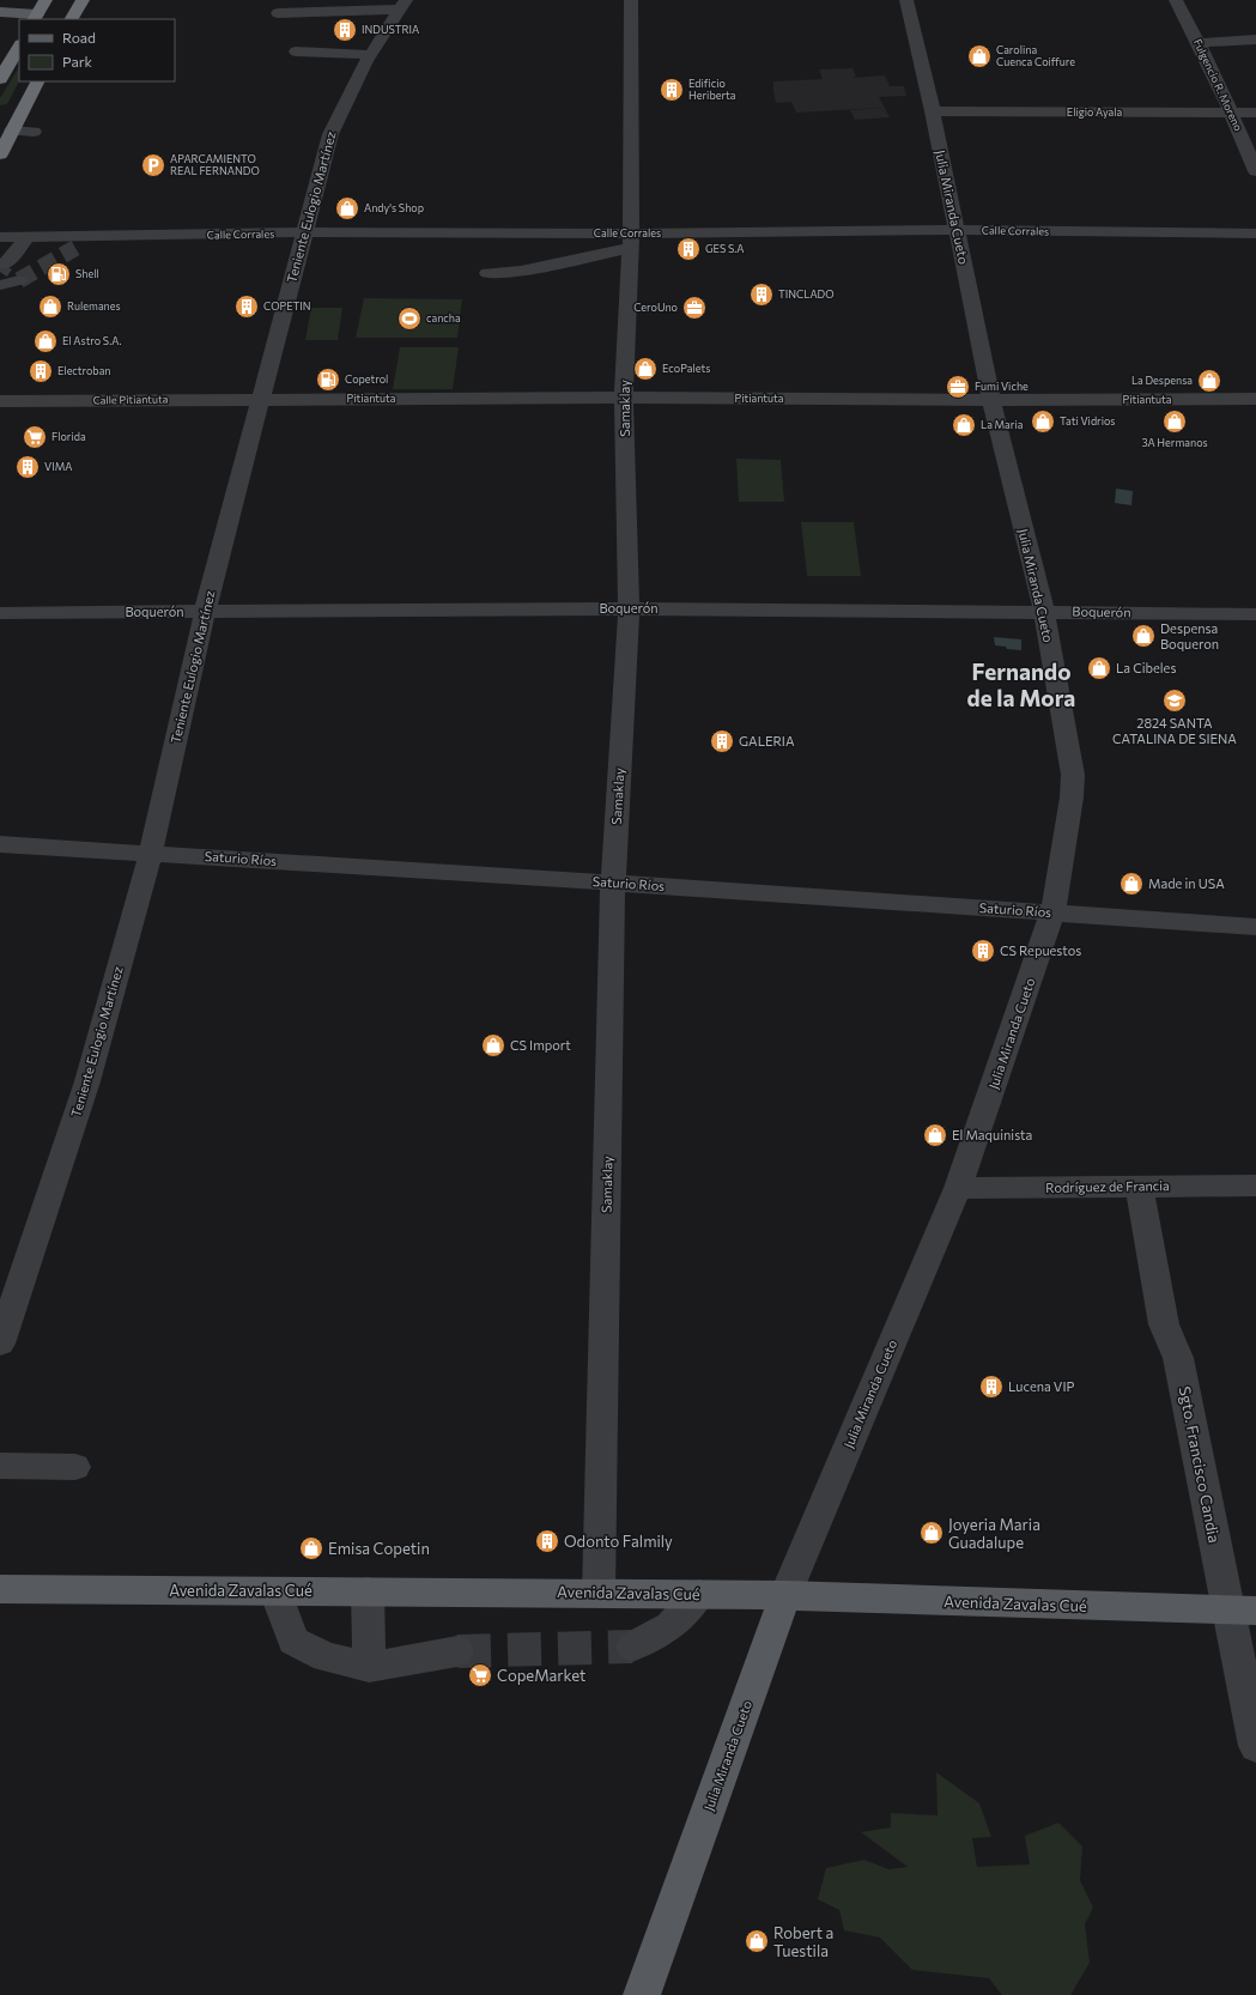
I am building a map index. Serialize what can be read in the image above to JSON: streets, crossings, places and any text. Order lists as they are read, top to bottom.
{
  "streets": {
    "main road": ["Julia Miranda Cueto", "Avenida Zavalas Cué"],
    "street": [
      "Fulgencio R. Moreno",
      "Eligio Ayala",
      "Teniente Eulogio Martínez",
      "Calle Corrales",
      "Pitiantuta",
      "Calle Pitiantuta",
      "Samaklay",
      "Boquerón",
      "Saturio Ríos",
      "Rodríguez de Francia",
      "Sgto. Francisco Candia"
    ]
  },
  "crossings": [
    ["Fulgencio R. Moreno", "Eligio Ayala"],
    ["Eligio Ayala", "Julia Miranda Cueto"],
    ["Teniente Eulogio Martínez", "Calle Corrales"],
    ["Teniente Eulogio Martínez", "Pitiantuta"],
    ["Teniente Eulogio Martínez", "Calle Pitiantuta"],
    ["Teniente Eulogio Martínez", "Boquerón"],
    ["Teniente Eulogio Martínez", "Saturio Ríos"],
    ["Julia Miranda Cueto", "Calle Corrales"],
    ["Julia Miranda Cueto", "Pitiantuta"],
    ["Julia Miranda Cueto", "Boquerón"],
    ["Julia Miranda Cueto", "Saturio Ríos"],
    ["Julia Miranda Cueto", "Rodríguez de Francia"],
    ["Julia Miranda Cueto", "Avenida Zavalas Cué"],
    ["Calle Corrales", "Samaklay"],
    ["Pitiantuta", "Calle Pitiantuta"],
    ["Pitiantuta", "Samaklay"],
    ["Samaklay", "Boquerón"],
    ["Samaklay", "Saturio Ríos"],
    ["Samaklay", "Avenida Zavalas Cué"],
    ["Rodríguez de Francia", "Sgto. Francisco Candia"],
    ["Sgto. Francisco Candia", "Avenida Zavalas Cué"]
  ],
  "districts": ["Fernando de la Mora"],
  "places": {
    "building": [
      "INDUSTRIA",
      "Edificio Heriberta",
      "GES S.A",
      "TINCLADO",
      "COPETIN",
      "Electroban",
      "VIMA",
      "GALERIA",
      "CS Repuestos",
      "Lucena VIP",
      "Odonto Falmily"
    ],
    "shop": [
      "Carolina Cuenca Coiffure",
      "Andy's Shop",
      "Rulemanes",
      "El Astro S.A.",
      "EcoPalets",
      "La Despensa",
      "Tati Vidrios",
      "3A Hermanos",
      "La Maria",
      "Despensa Boqueron",
      "La Cibeles",
      "Made in USA",
      "CS Import",
      "El Maquinista",
      "Joyeria Maria Guadalupe",
      "Emisa Copetin",
      "Robert a Tuestila"
    ],
    "parking": ["APARCAMIENTO REAL FERNANDO"],
    "fuel station": ["Shell", "Copetrol"],
    "office": ["CeroUno", "Fumi Viche"],
    "sports": ["cancha"],
    "supermarket": ["Florida", "CopeMarket"],
    "school or university": ["2824 SANTA CATALINA DE SIENA"]
  },
  "legend": ["Road", "Park"]
}
